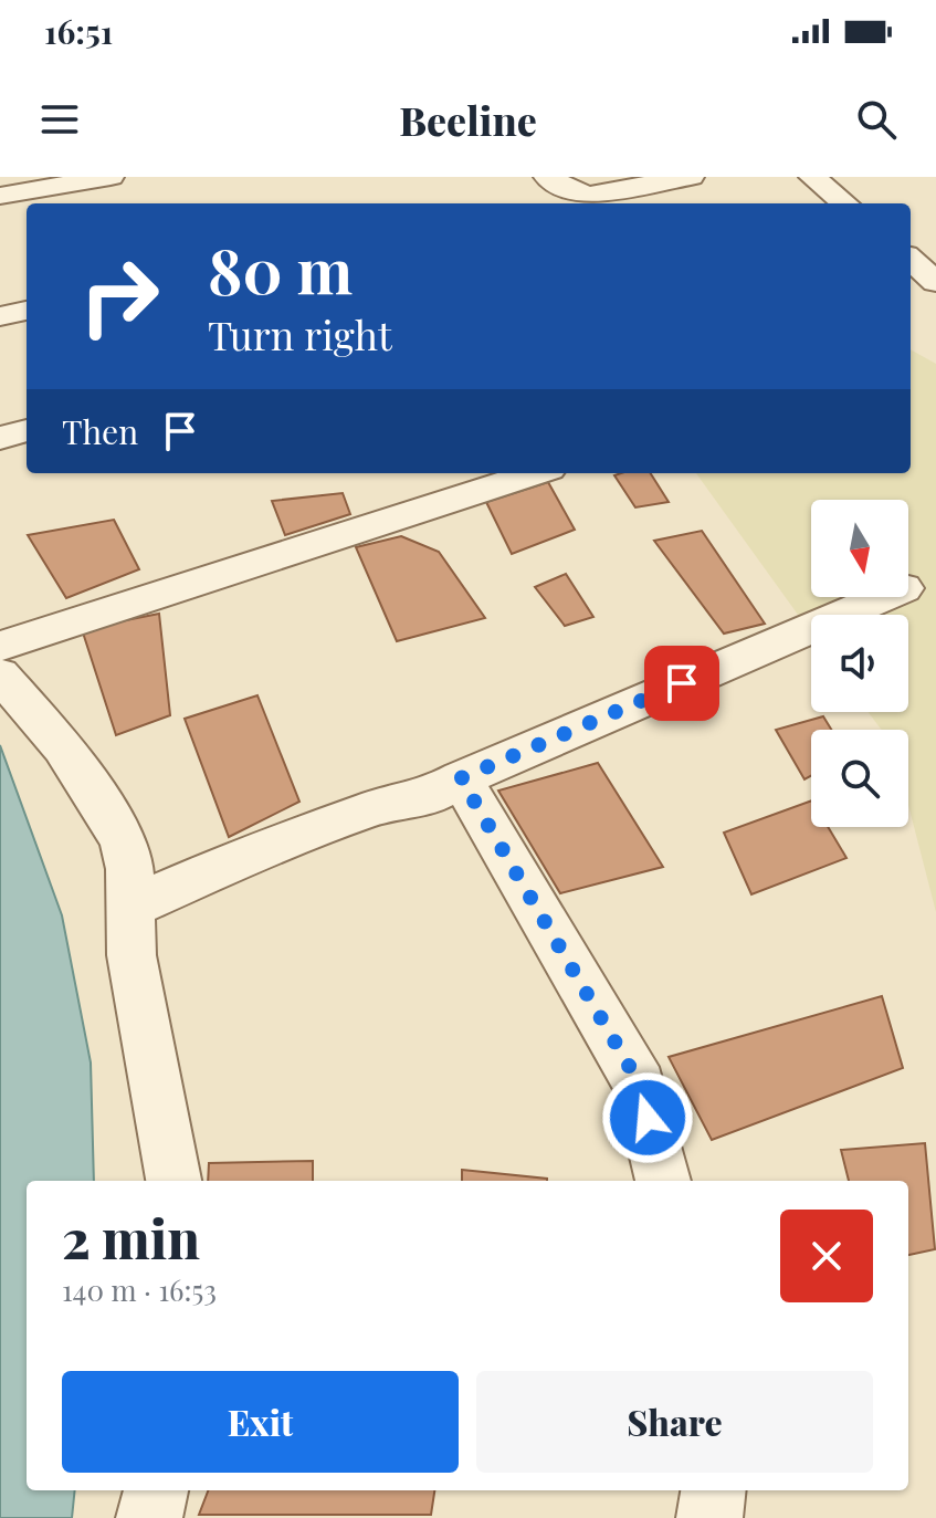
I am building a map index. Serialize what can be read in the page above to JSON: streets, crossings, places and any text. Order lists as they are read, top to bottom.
{
  "north": "bottom",
  "page": {
    "status": "16:51",
    "header": "Beeline",
    "turn": ["80 m", "Turn right"],
    "then": "Then",
    "heading": ["2 min", "140 m · 16:53"],
    "buttons": ["Exit", "Share"]
  }
}
